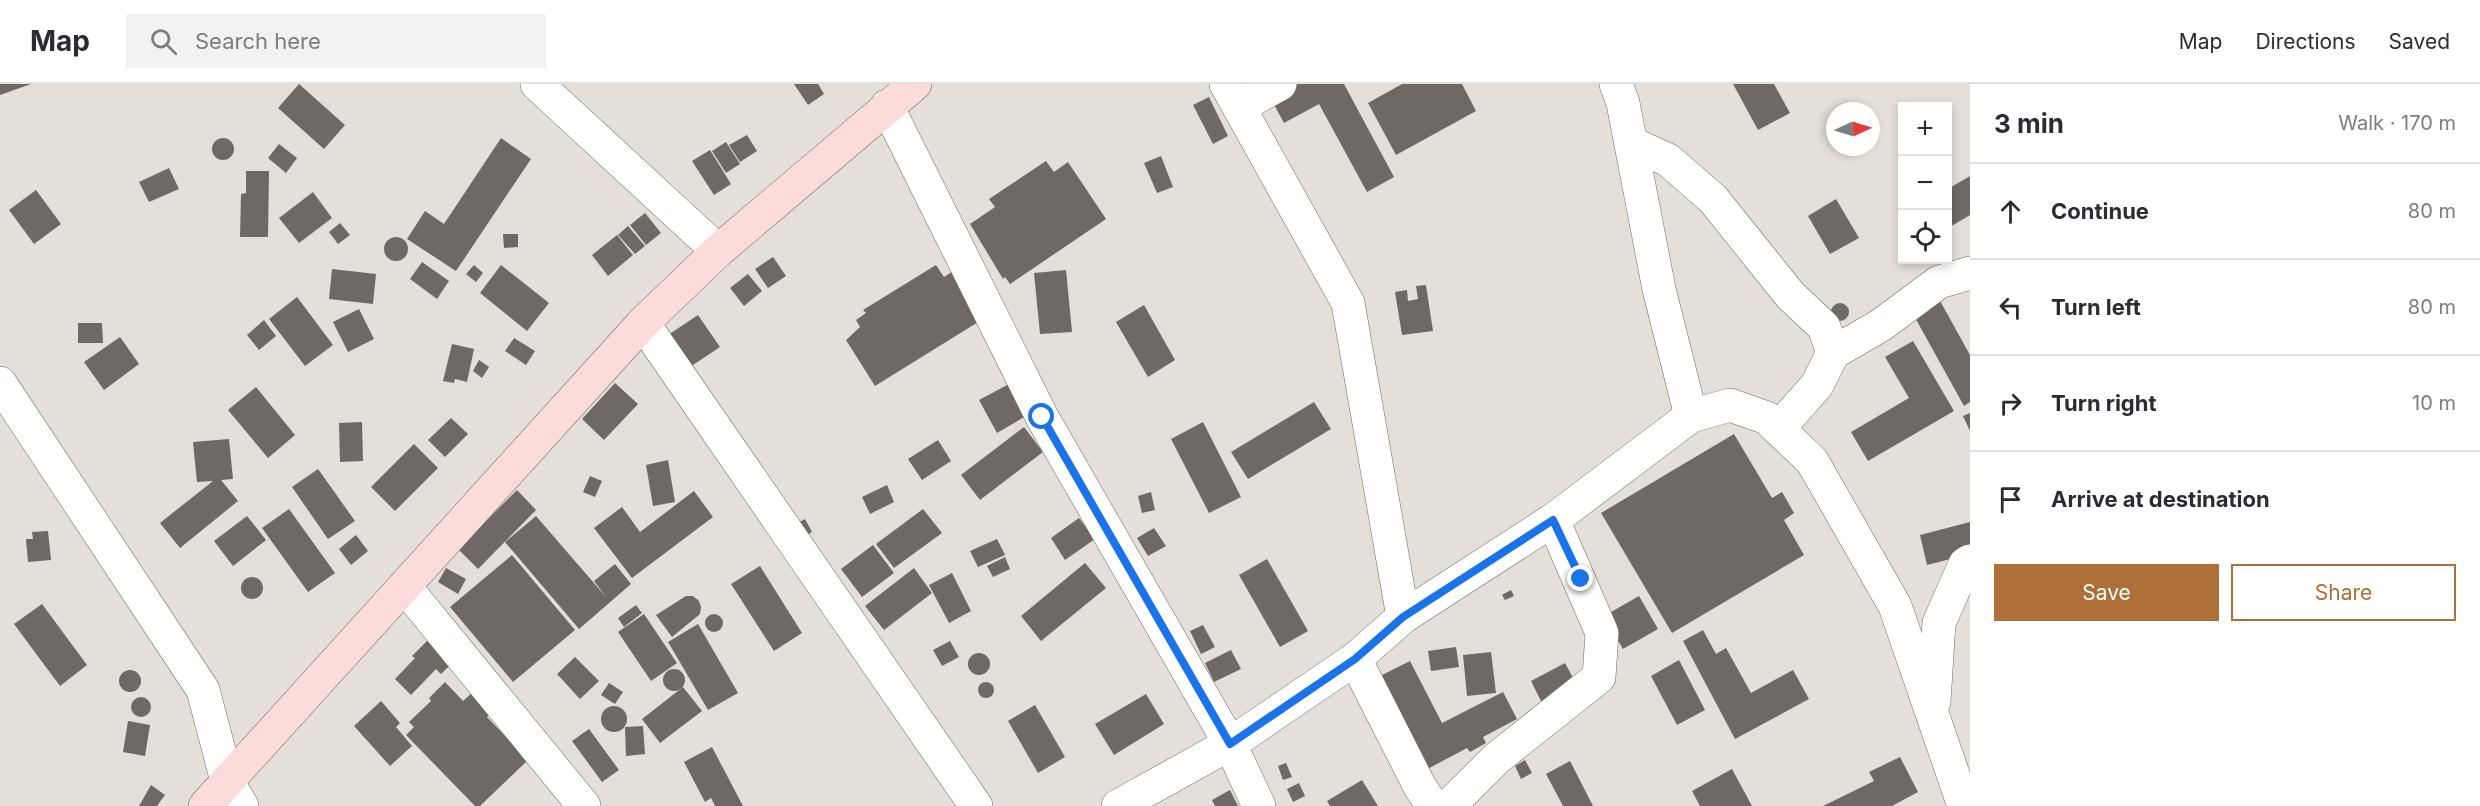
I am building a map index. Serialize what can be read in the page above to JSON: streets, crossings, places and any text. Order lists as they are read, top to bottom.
{
  "north": "right",
  "page": {
    "header": "Map",
    "search": "Search here",
    "nav": ["Map", "Directions", "Saved"],
    "heading": ["3 min", "Walk · 170 m"],
    "map_buttons": ["+", "−"],
    "list": [
      ["Continue", "80 m"],
      ["Turn left", "80 m"],
      ["Turn right", "10 m"],
      "Arrive at destination"
    ],
    "buttons": ["Save", "Share"]
  }
}
